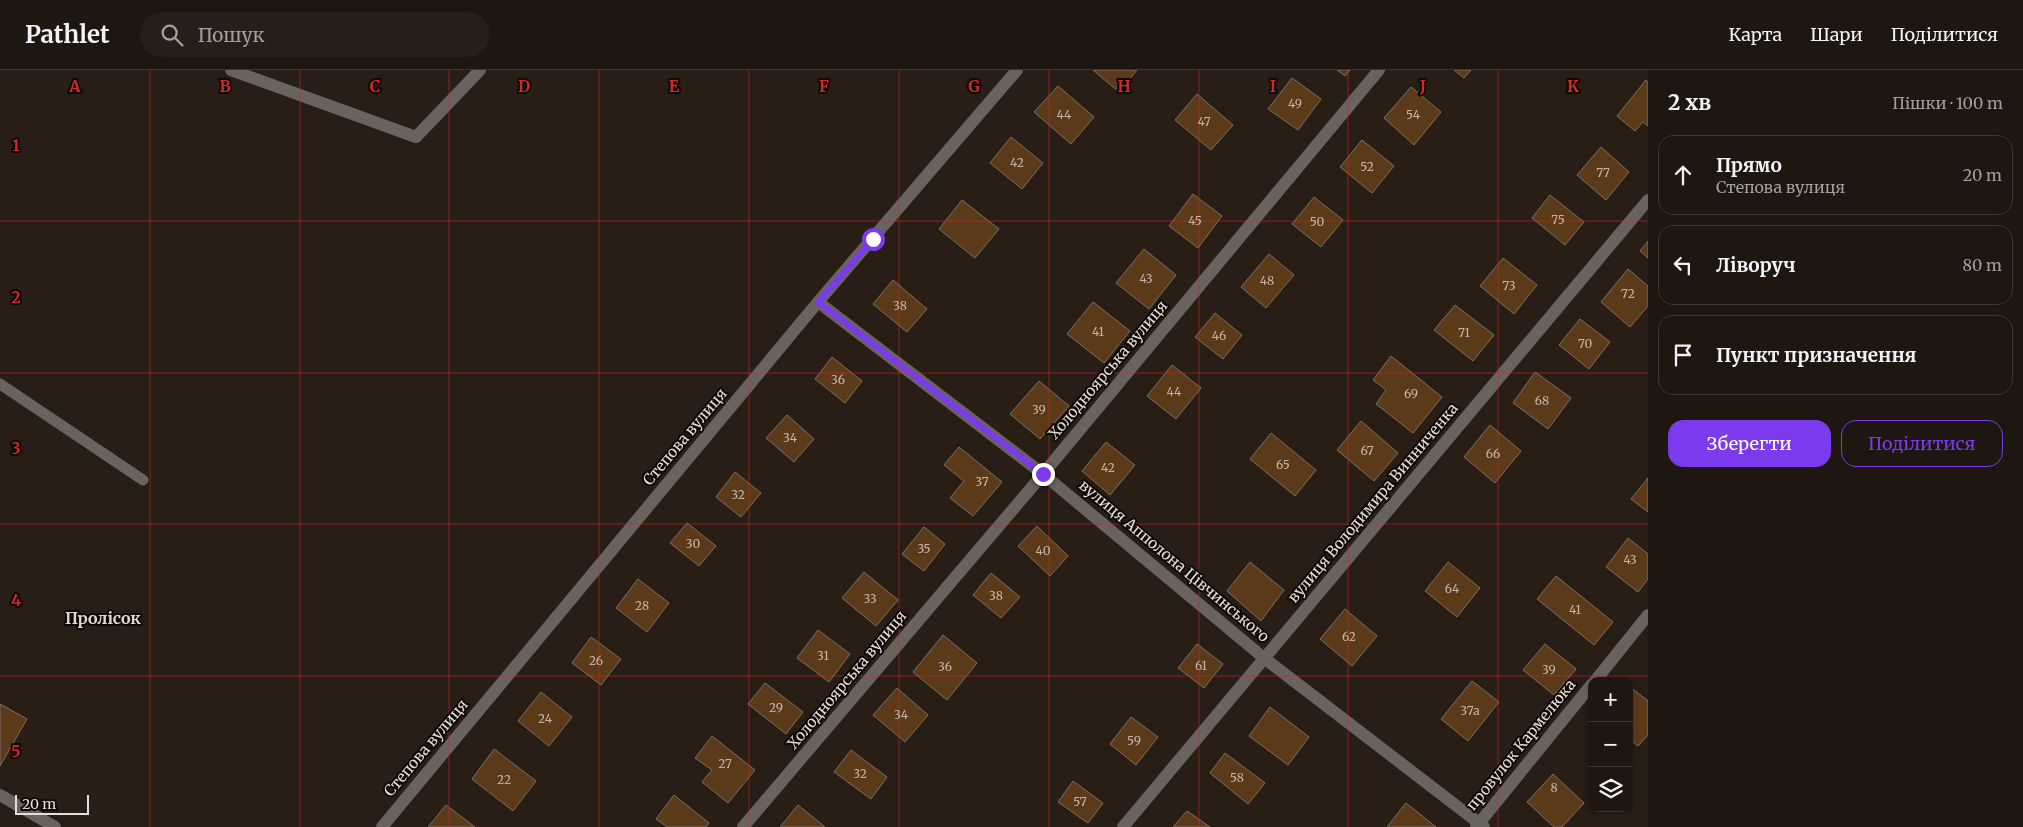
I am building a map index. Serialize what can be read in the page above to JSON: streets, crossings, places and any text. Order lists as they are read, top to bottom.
{
  "streets": {
    "street": [
      "Холодноярська вулиця",
      "Степова вулиця",
      "вулиця Володимира Винниченка",
      "вулиця Апполона Цівчинського",
      "провулок Кармелюка"
    ]
  },
  "crossings": [
    ["Холодноярська вулиця", "вулиця Апполона Цівчинського"],
    ["Степова вулиця", "вулиця Апполона Цівчинського"],
    ["вулиця Володимира Винниченка", "вулиця Апполона Цівчинського"],
    ["вулиця Апполона Цівчинського", "провулок Кармелюка"]
  ],
  "districts": ["Пролісок"],
  "house_numbers": [
    "49",
    "44",
    "54",
    "47",
    "42",
    "52",
    "77",
    "75",
    "45",
    "50",
    "43",
    "48",
    "73",
    "72",
    "38",
    "41",
    "71",
    "46",
    "70",
    "36",
    "44",
    "69",
    "68",
    "39",
    "34",
    "67",
    "66",
    "65",
    "42",
    "37",
    "32",
    "30",
    "35",
    "40",
    "43",
    "64",
    "38",
    "33",
    "28",
    "41",
    "62",
    "31",
    "26",
    "61",
    "36",
    "39",
    "29",
    "37а",
    "34",
    "24",
    "59",
    "27",
    "32",
    "58",
    "22",
    "8",
    "57"
  ],
  "scale_bar": "20 m",
  "page": {
    "header": "Pathlet",
    "search": "Пошук",
    "nav": ["Карта", "Шари", "Поділитися"],
    "heading": ["2 хв", "Пішки · 100 m"],
    "list": [
      ["Прямо", "Степова вулиця", "20 m"],
      ["Ліворуч", "80 m"],
      "Пункт призначення"
    ],
    "buttons": ["Зберегти", "Поділитися"],
    "map_buttons": ["+", "−"],
    "scale": "20 m"
  },
  "grid": {
    "columns": [
      "A",
      "B",
      "C",
      "D",
      "E",
      "F",
      "G",
      "H",
      "I",
      "J",
      "K"
    ],
    "rows": [
      "1",
      "2",
      "3",
      "4",
      "5"
    ]
  }
}
